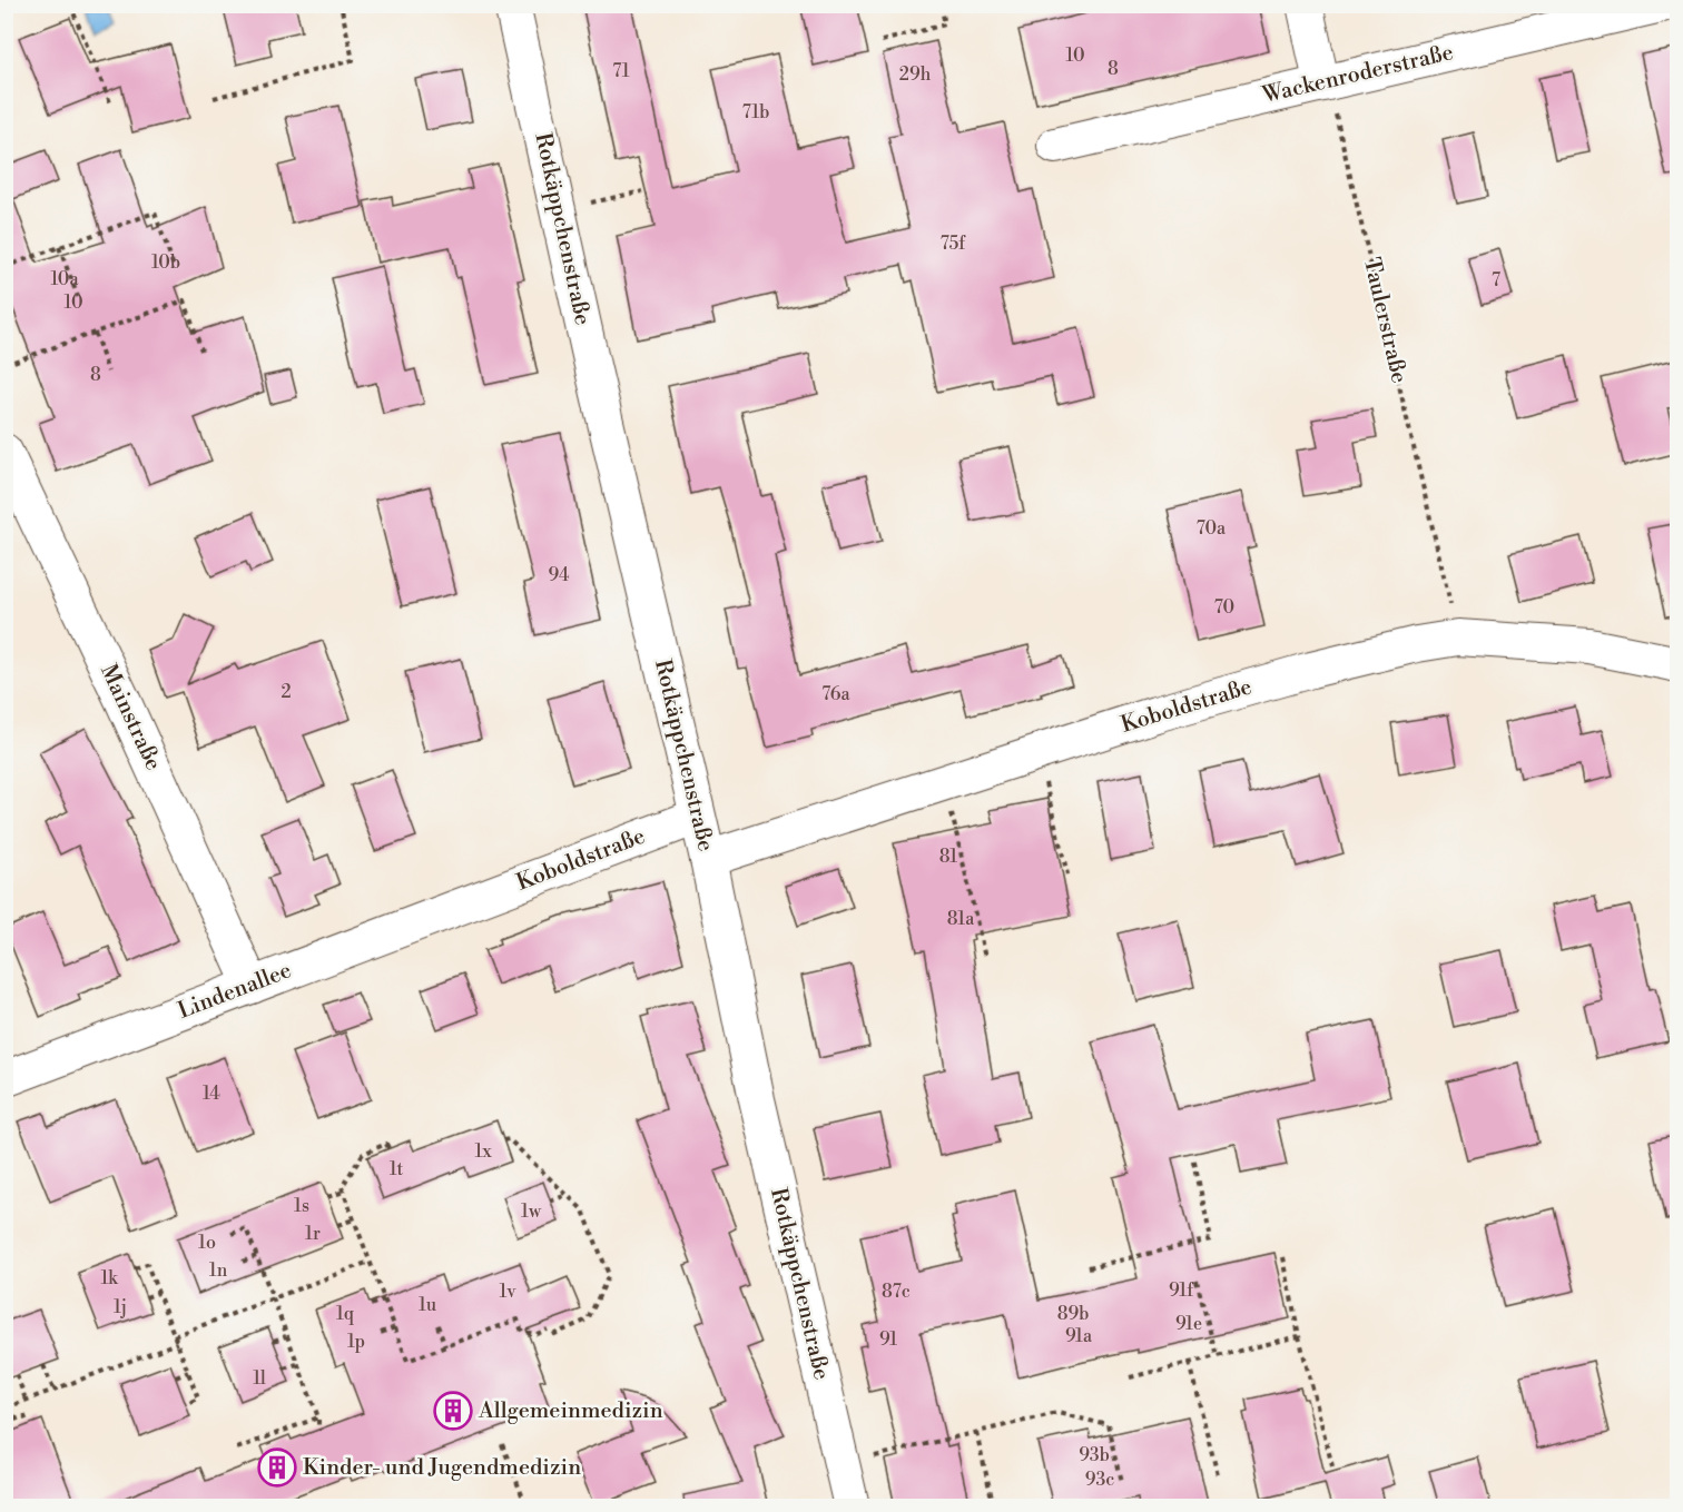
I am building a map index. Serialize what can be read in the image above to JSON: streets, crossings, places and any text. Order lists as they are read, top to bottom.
{
  "streets": {
    "street": [
      "Wackenroderstraße",
      "Rotkäppchenstraße",
      "Koboldstraße",
      "Mainstraße",
      "Lindenallee"
    ],
    "path": ["Taulerstraße"]
  },
  "crossings": [
    ["Wackenroderstraße", "Taulerstraße"],
    ["Rotkäppchenstraße", "Koboldstraße"],
    ["Taulerstraße", "Koboldstraße"],
    ["Koboldstraße", "Lindenallee"],
    ["Mainstraße", "Lindenallee"]
  ],
  "places": {
    "building": ["Allgemeinmedizin", "Kinder- und Jugendmedizin"]
  },
  "house_numbers": [
    "10",
    "8",
    "71",
    "29h",
    "71b",
    "75f",
    "10b",
    "10a",
    "7",
    "10",
    "8",
    "70a",
    "94",
    "70",
    "2",
    "76a",
    "81",
    "81a",
    "14",
    "1x",
    "1t",
    "1s",
    "1w",
    "1r",
    "1o",
    "1n",
    "1k",
    "91f",
    "1v",
    "87c",
    "1u",
    "1j",
    "1q",
    "89b",
    "91e",
    "91a",
    "91",
    "1p",
    "1l",
    "93b",
    "93c"
  ]
}
